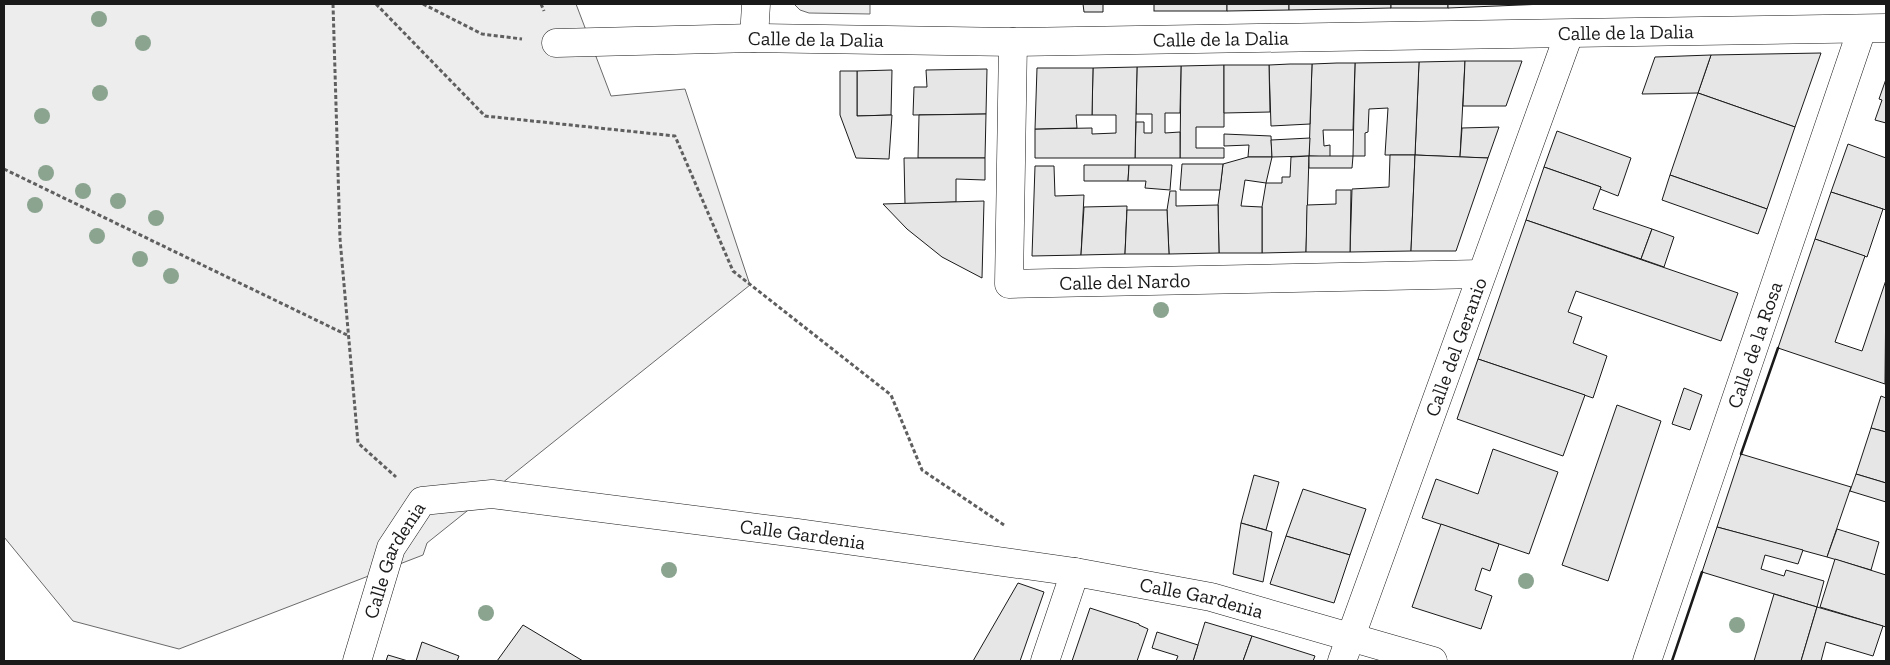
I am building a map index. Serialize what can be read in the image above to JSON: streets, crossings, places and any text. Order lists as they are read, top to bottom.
{
  "streets": {
    "street": [
      "Calle de la Dalia",
      "Calle del Nardo",
      "Calle de la Rosa",
      "Calle del Geranio",
      "Calle Gardenia"
    ]
  },
  "crossings": [
    ["Calle de la Dalia", "Calle del Nardo"],
    ["Calle de la Dalia", "Calle de la Rosa"],
    ["Calle de la Dalia", "Calle del Geranio"],
    ["Calle del Nardo", "Calle del Geranio"],
    ["Calle del Geranio", "Calle Gardenia"]
  ]
}
